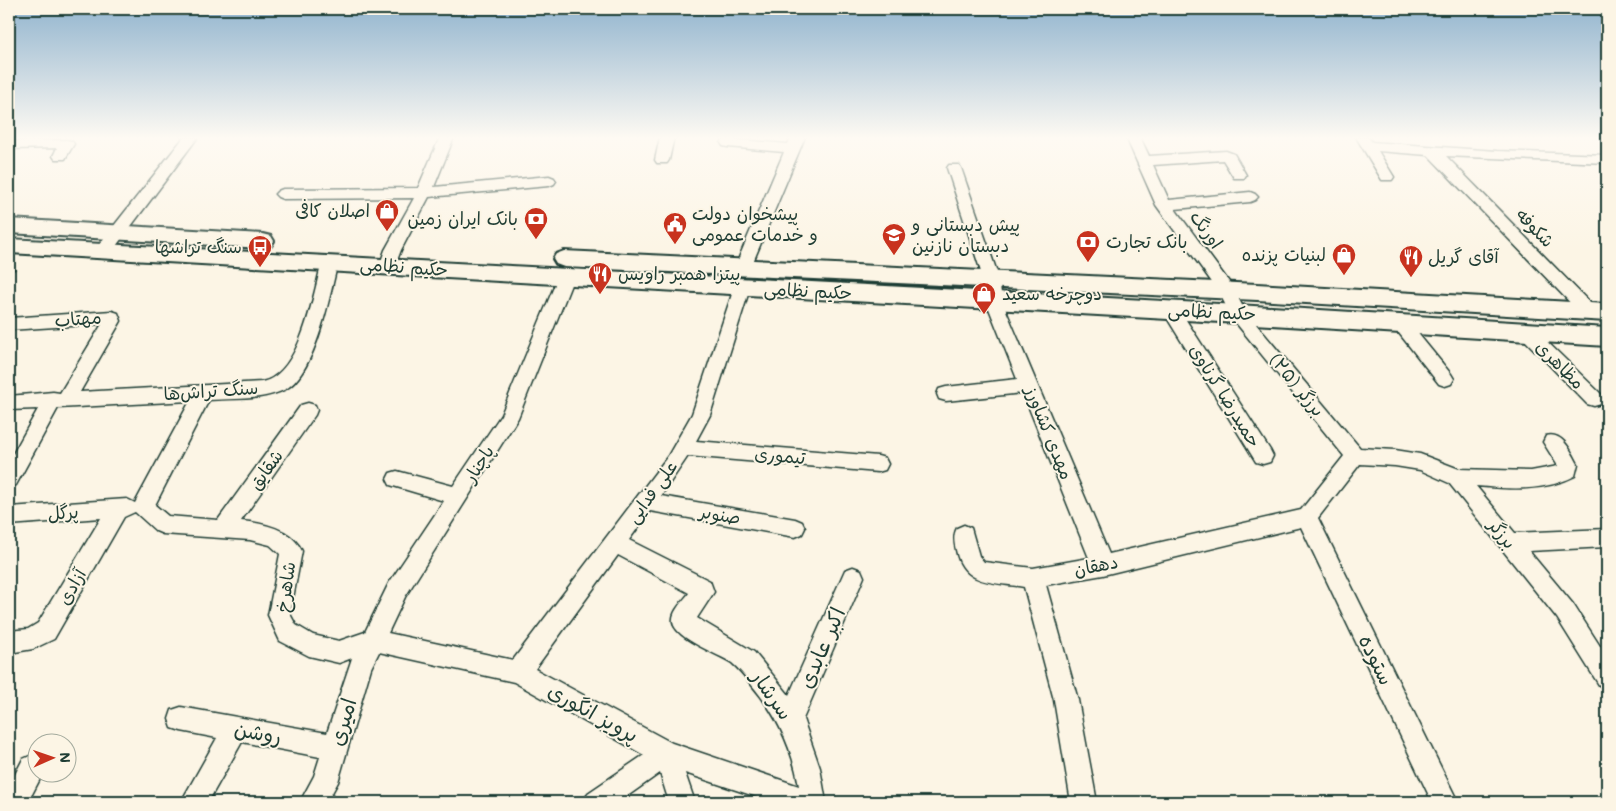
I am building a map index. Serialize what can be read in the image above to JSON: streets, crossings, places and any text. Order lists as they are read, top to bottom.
{
  "streets": {
    "main road": ["حکیم نظامی"],
    "street": [
      "شکوفه",
      "اورنگ",
      "مهتاب",
      "مظاهری",
      "برزگر (۲۵)",
      "سنگ تراش‌ها",
      "حمیدرضا گرناوی",
      "مهدی کشاورز",
      "تیموری",
      "پاچنار",
      "شقایق",
      "علی فدایی",
      "پرگل",
      "صنوبر",
      "برزگر",
      "دهقان",
      "آزادی",
      "شاهرخ",
      "اکبر عابدی",
      "ستوده",
      "سرشار",
      "پرویز انگوری",
      "امیری",
      "روشن"
    ]
  },
  "crossings": [
    ["شکوفه", "حکیم نظامی"],
    ["اورنگ", "حکیم نظامی"],
    ["اورنگ", "برزگر (۲۵)"],
    ["حکیم نظامی", "مظاهری"],
    ["حکیم نظامی", "برزگر (۲۵)"],
    ["حکیم نظامی", "سنگ تراش‌ها"],
    ["حکیم نظامی", "حمیدرضا گرناوی"],
    ["حکیم نظامی", "مهدی کشاورز"],
    ["حکیم نظامی", "پاچنار"],
    ["حکیم نظامی", "علی فدایی"],
    ["مهتاب", "سنگ تراش‌ها"],
    ["برزگر (۲۵)", "برزگر"],
    ["مهدی کشاورز", "دهقان"],
    ["تیموری", "علی فدایی"],
    ["پاچنار", "شاهرخ"],
    ["پاچنار", "پرویز انگوری"],
    ["پاچنار", "امیری"],
    ["شقایق", "شاهرخ"],
    ["علی فدایی", "صنوبر"],
    ["علی فدایی", "پرویز انگوری"],
    ["پرگل", "آزادی"],
    ["پرگل", "شاهرخ"],
    ["دهقان", "ستوده"],
    ["شاهرخ", "پرویز انگوری"],
    ["شاهرخ", "امیری"],
    ["اکبر عابدی", "سرشار"],
    ["پرویز انگوری", "امیری"],
    ["امیری", "روشن"]
  ],
  "places": {
    "shop": ["اصلان کافی", "لبنیات پزنده", "دوچرخه سعید"],
    "bank": ["بانک ایران زمین", "بانک تجارت"],
    "public building": ["پیشخوان دولت و خدمات عمومی"],
    "school or university": ["پیش دبستانی و دبستان نازنین"],
    "bus stop": ["سنگ تراشها"],
    "restaurant": ["آقای گریل", "پیتزا همبر راویس"]
  },
  "north": "right"
}
